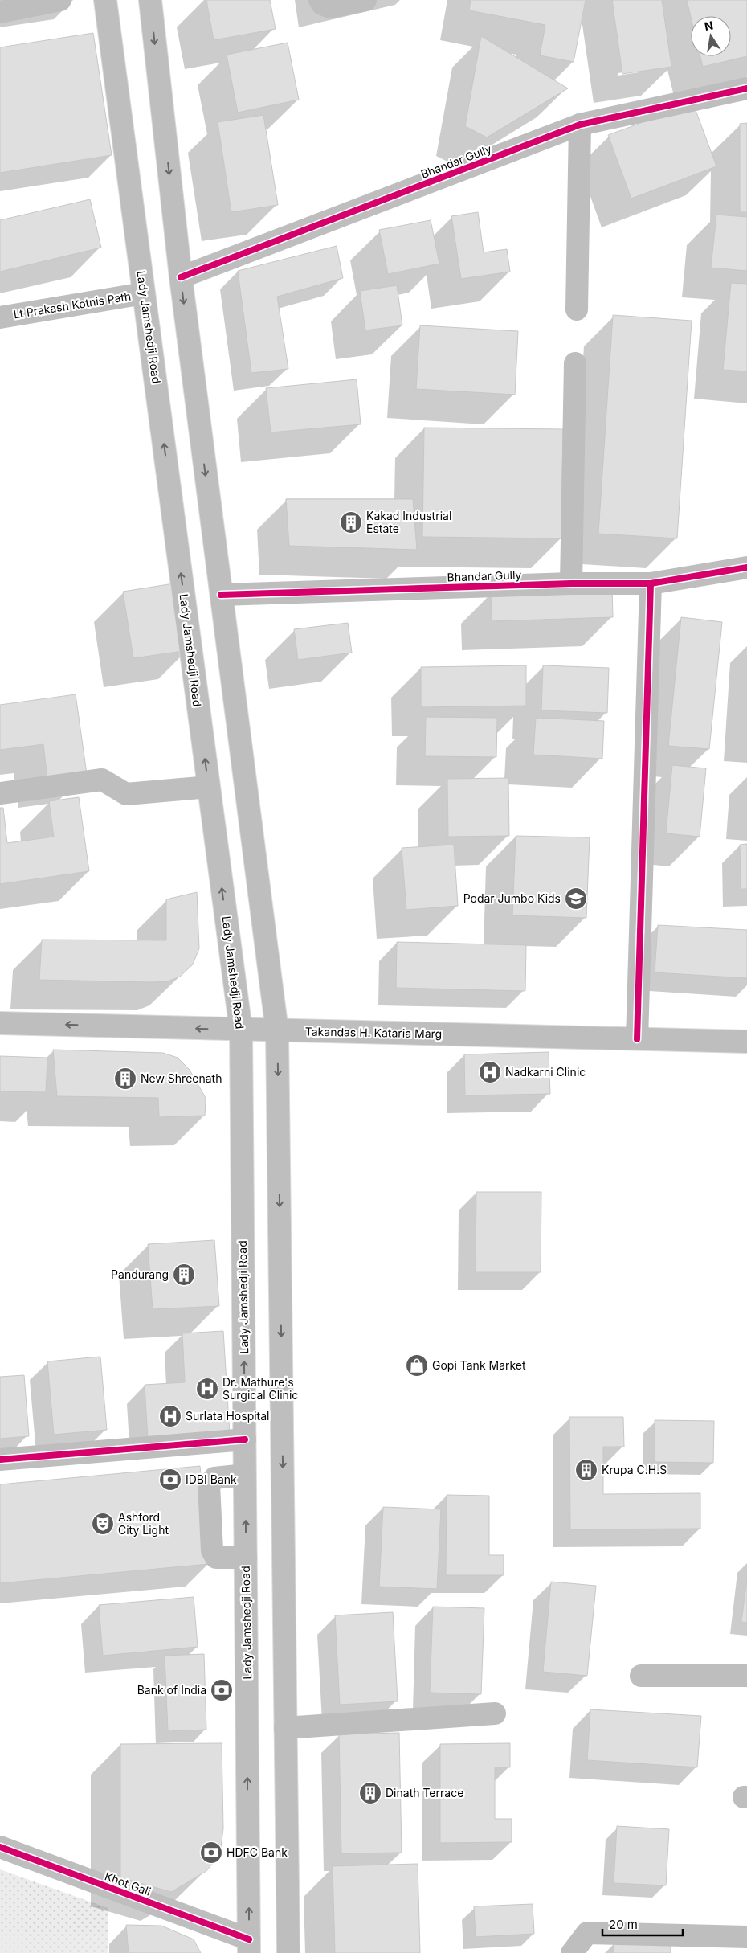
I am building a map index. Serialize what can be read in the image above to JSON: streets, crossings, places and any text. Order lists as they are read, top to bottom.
{
  "streets": {
    "main road": [
      "Bhandar Gully",
      "Lt Prakash Kotnis Path",
      "Lady Jamshedji Road",
      "Takandas H. Kataria Marg",
      "Khot Gali"
    ]
  },
  "crossings": [
    ["Lt Prakash Kotnis Path", "Lady Jamshedji Road"],
    ["Lady Jamshedji Road", "Takandas H. Kataria Marg"],
    ["Lady Jamshedji Road", "Khot Gali"]
  ],
  "places": {
    "building": [
      "Kakad Industrial Estate",
      "New Shreenath",
      "Pandurang",
      "Krupa C.H.S",
      "Dinath Terrace"
    ],
    "school or university": ["Podar Jumbo Kids"],
    "hospital": ["Nadkarni Clinic", "Dr. Mathure's Surgical Clinic", "Surlata Hospital"],
    "shop": ["Gopi Tank Market"],
    "bank": ["IDBI Bank", "Bank of India", "HDFC Bank"],
    "theatre": ["Ashford City Light"]
  },
  "scale_bar": "20 m",
  "north": "top"
}
